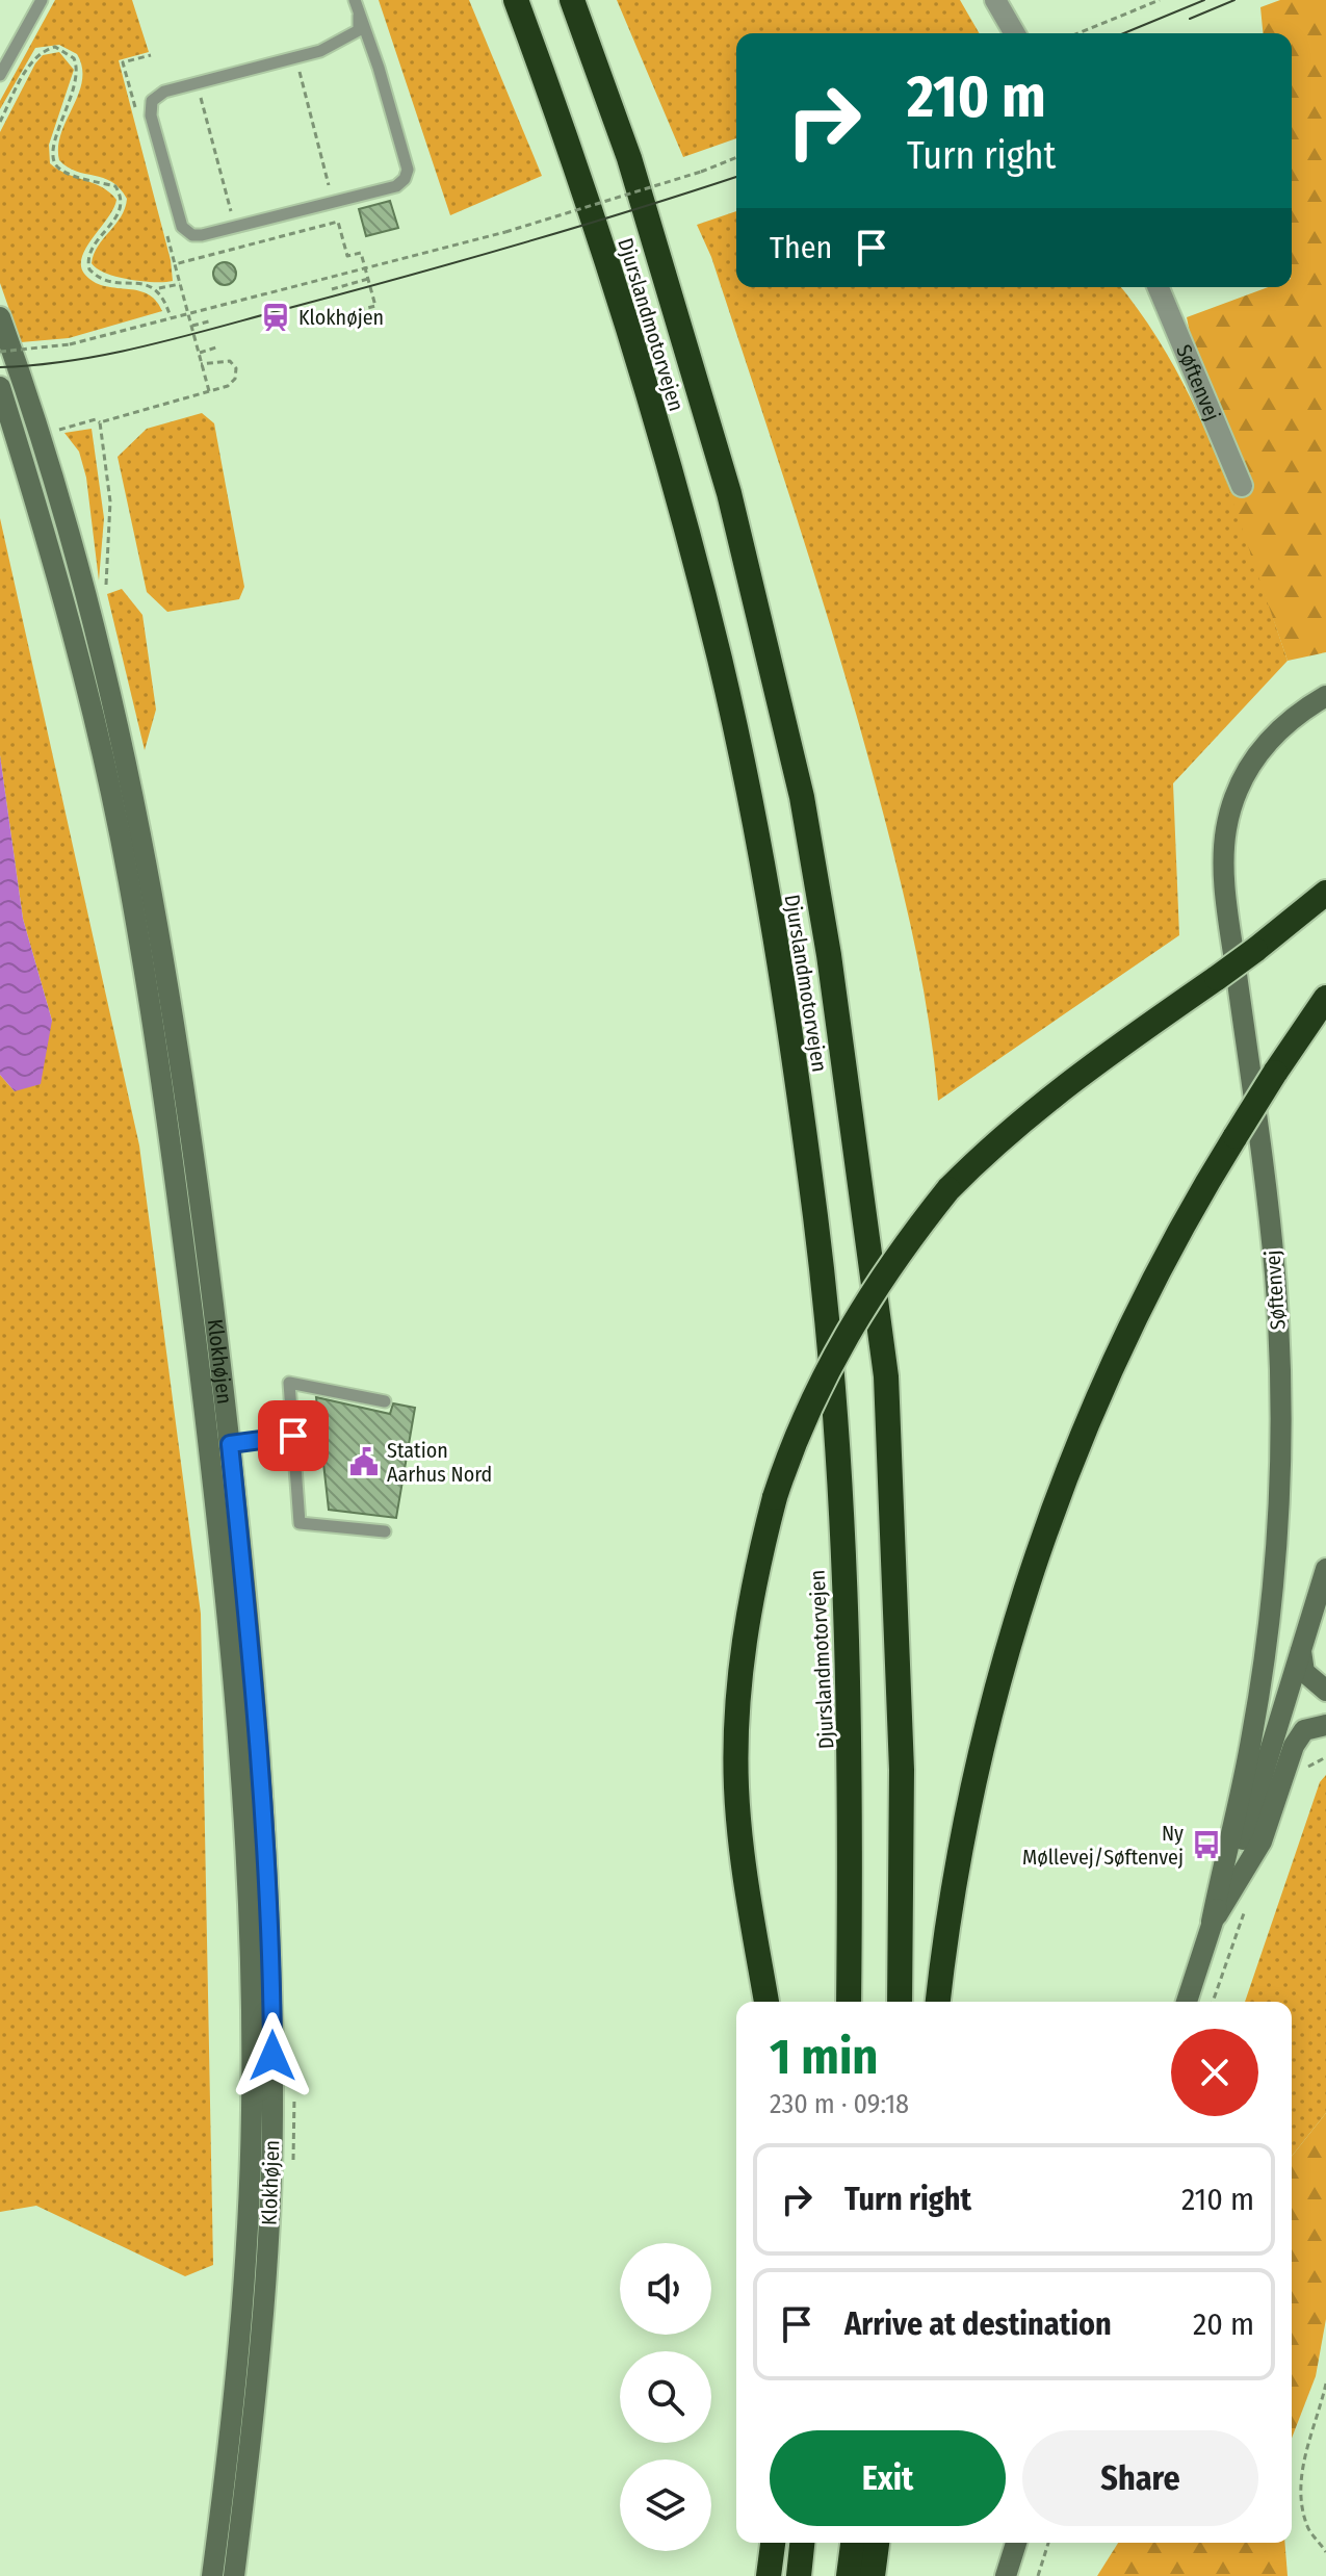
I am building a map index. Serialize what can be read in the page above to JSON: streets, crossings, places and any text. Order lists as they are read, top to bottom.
{
  "streets": {
    "highway": ["Djurslandmotorvejen"],
    "street": ["Søftenvej", "Klokhøjen"]
  },
  "places": {
    "station": ["Klokhøjen"],
    "public building": ["Station Aarhus Nord"],
    "bus stop": ["Ny Møllevej/Søftenvej"]
  },
  "page": {
    "turn": ["210 m", "Turn right"],
    "then": "Then",
    "heading": ["1 min", "230 m · 09:18"],
    "list": [
      {
        "name": "Turn right",
        "value": "210 m"
      },
      {
        "name": "Arrive at destination",
        "value": "20 m"
      }
    ],
    "buttons": ["Exit", "Share"]
  }
}
